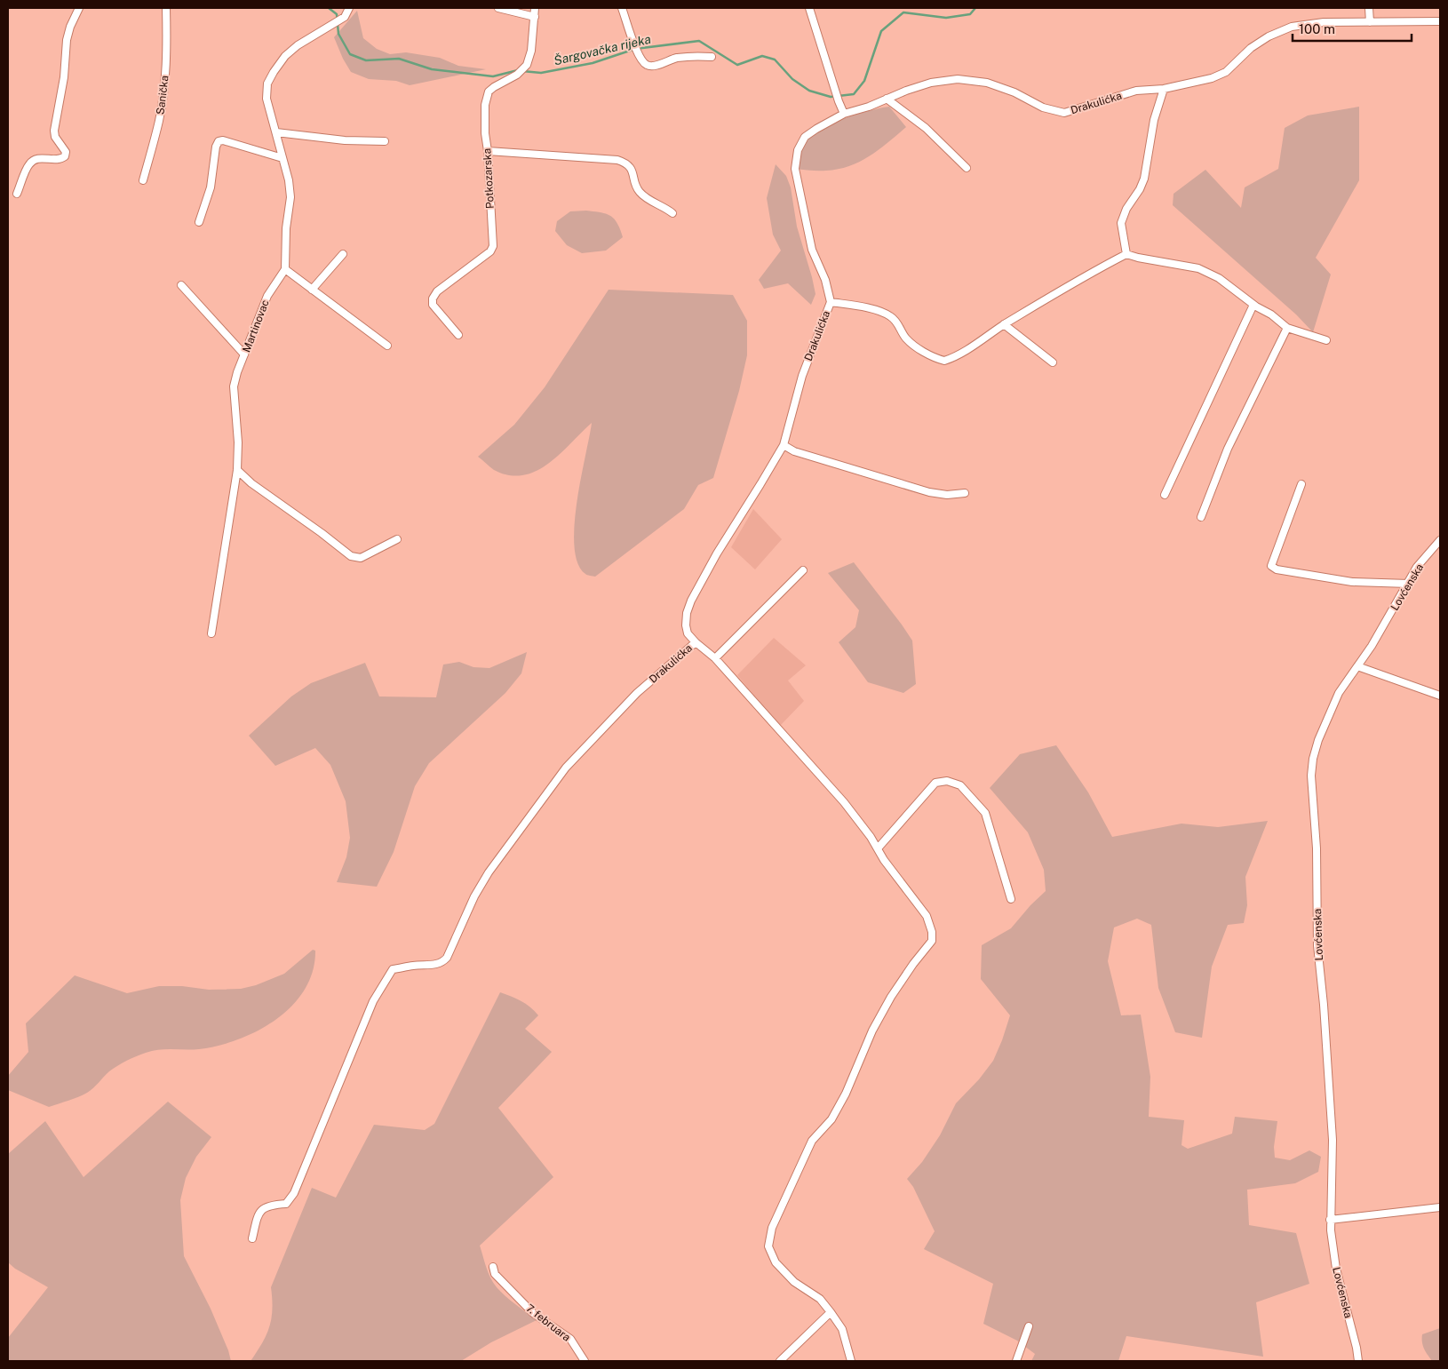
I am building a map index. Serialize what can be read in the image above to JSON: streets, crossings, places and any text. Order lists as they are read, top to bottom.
{
  "streets": {
    "street": [
      "Sanička",
      "Drakulićka",
      "Potkozarska",
      "Martinovac",
      "Lovćenska",
      "7. februara"
    ]
  },
  "water": ["Šargovačka rijeka"],
  "scale_bar": "100 m"
}
